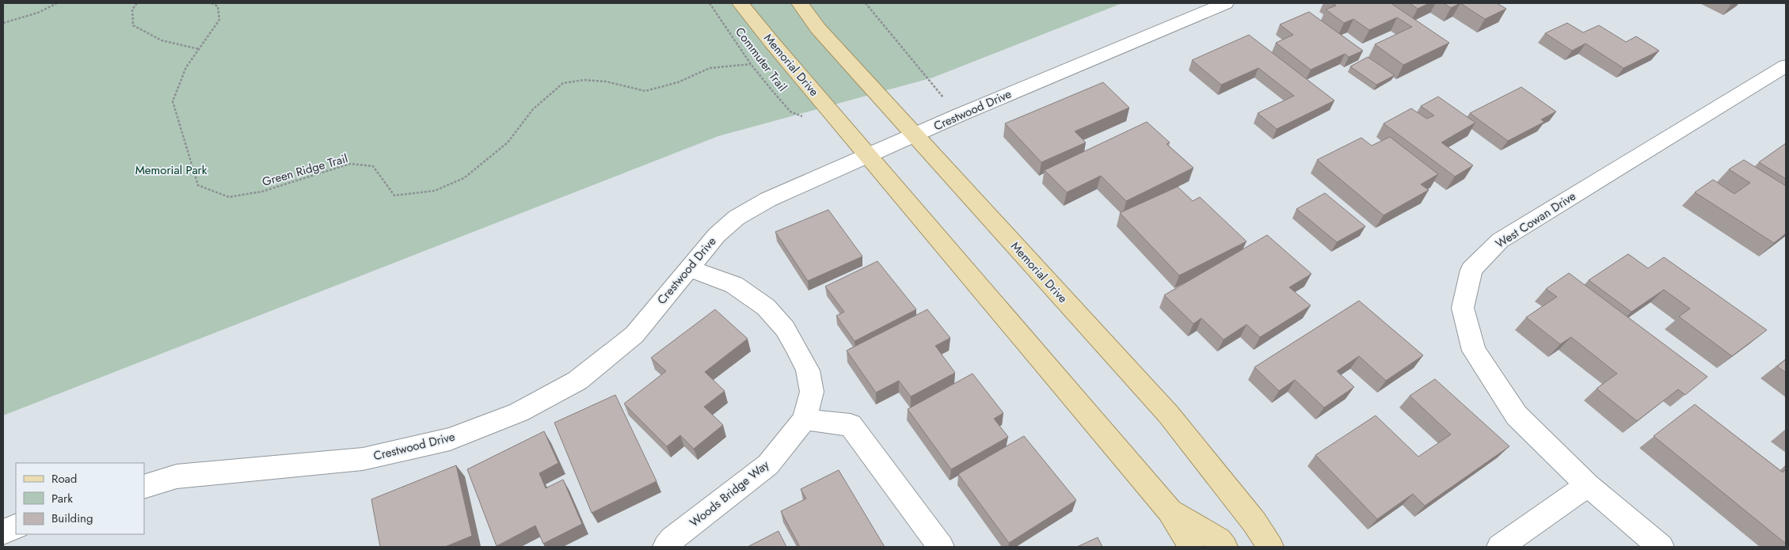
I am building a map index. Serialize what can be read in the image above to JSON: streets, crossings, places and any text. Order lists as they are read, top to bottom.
{
  "streets": {
    "main road": ["Memorial Drive"],
    "street": ["Crestwood Drive", "West Cowan Drive", "Woods Bridge Way"],
    "path": ["Commuter Trail", "Green Ridge Trail"]
  },
  "crossings": [
    ["Commuter Trail", "Green Ridge Trail"],
    ["Memorial Drive", "Crestwood Drive"],
    ["Crestwood Drive", "Woods Bridge Way"]
  ],
  "parks": ["Memorial Park"],
  "legend": ["Road", "Park", "Building"]
}
